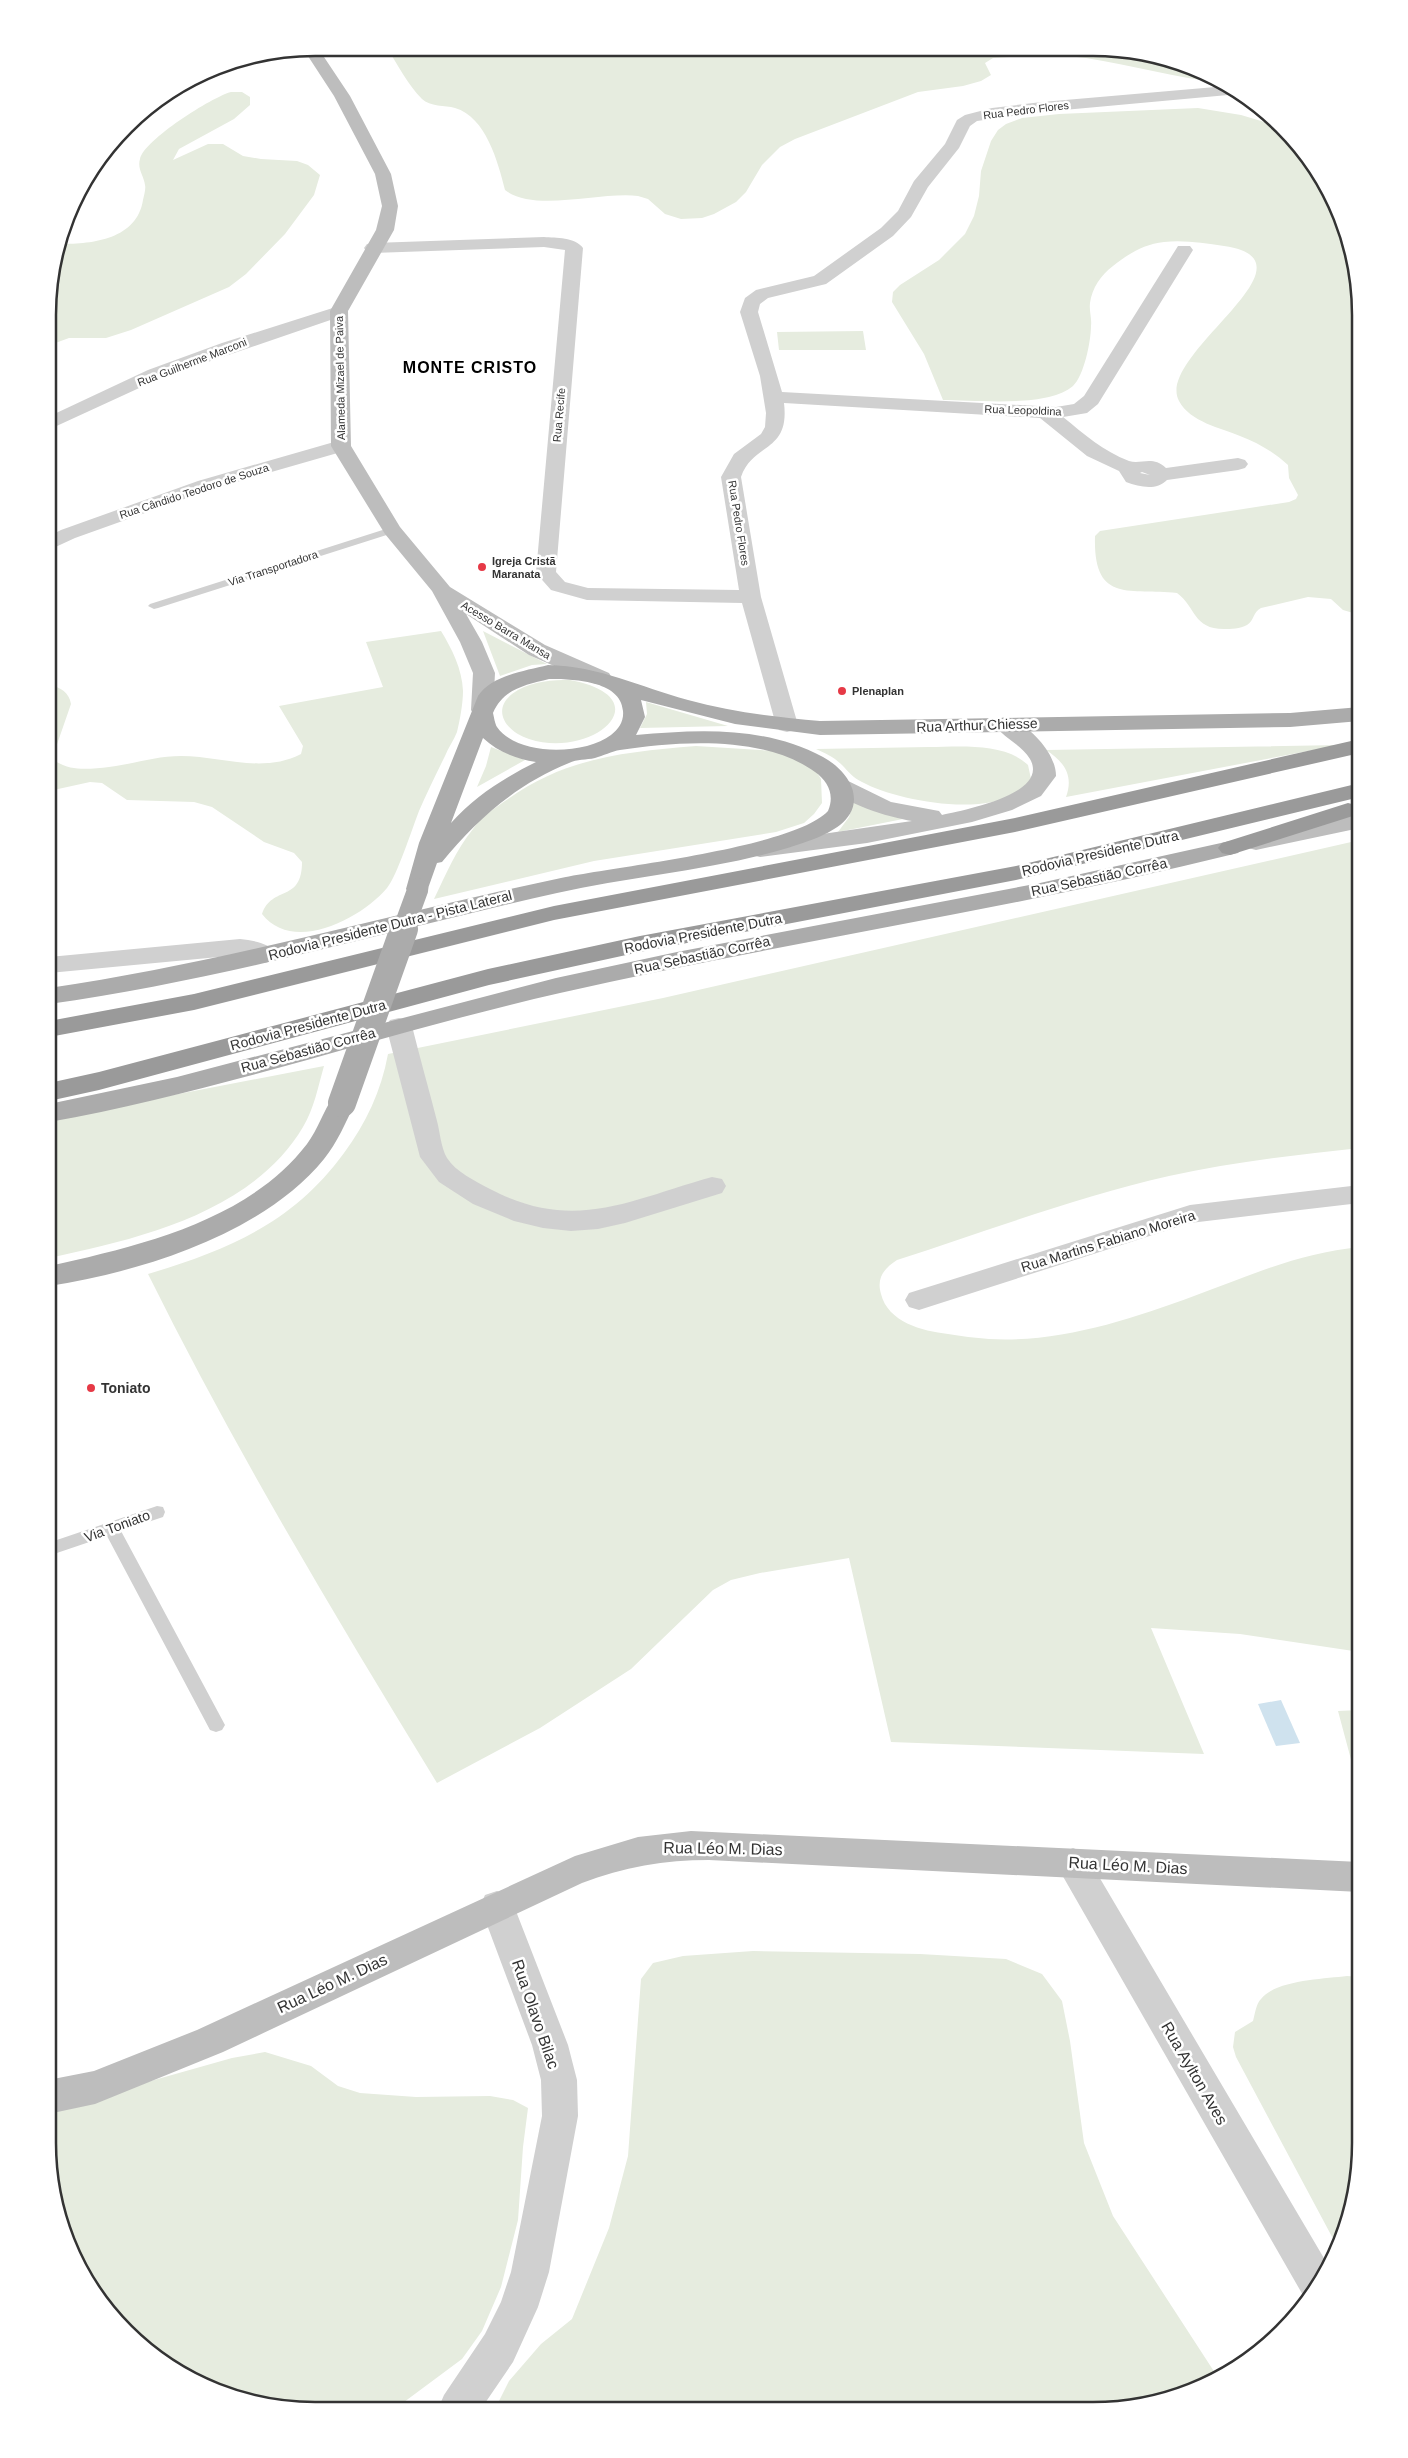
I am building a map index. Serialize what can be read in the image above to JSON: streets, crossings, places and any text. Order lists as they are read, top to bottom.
{
  "streets": {
    "highway": ["Rodovia Presidente Dutra"],
    "main road": ["Rua Arthur Chiesse", "Rua Sebastião Corrêa", "Rodovia Presidente Dutra - Pista Lateral"],
    "street": [
      "Rua Pedro Flores",
      "Rua Guilherme Marconi",
      "Alameda Mizael de Paiva",
      "Rua Leopoldina",
      "Rua Recife",
      "Rua Cândido Teodoro de Souza",
      "Acesso Barra Mansa",
      "Rua Martins Fabiano Moreira",
      "Rua Léo M. Dias",
      "Rua Olavo Bilac",
      "Rua Aylton Aves"
    ],
    "lane": ["Via Transportadora", "Via Toniato"]
  },
  "crossings": [
    ["Rua Pedro Flores", "Rua Leopoldina"],
    ["Rua Pedro Flores", "Rua Recife"],
    ["Rua Pedro Flores", "Rua Arthur Chiesse"],
    ["Rua Guilherme Marconi", "Alameda Mizael de Paiva"],
    ["Alameda Mizael de Paiva", "Rua Recife"],
    ["Alameda Mizael de Paiva", "Rua Cândido Teodoro de Souza"],
    ["Alameda Mizael de Paiva", "Via Transportadora"],
    ["Alameda Mizael de Paiva", "Acesso Barra Mansa"],
    ["Acesso Barra Mansa", "Rua Arthur Chiesse"],
    ["Rua Léo M. Dias", "Rua Olavo Bilac"],
    ["Rua Léo M. Dias", "Rua Aylton Aves"]
  ],
  "districts": ["MONTE CRISTO"],
  "places": ["Igreja Cristã Maranata", "Plenaplan", "Toniato"]
}
